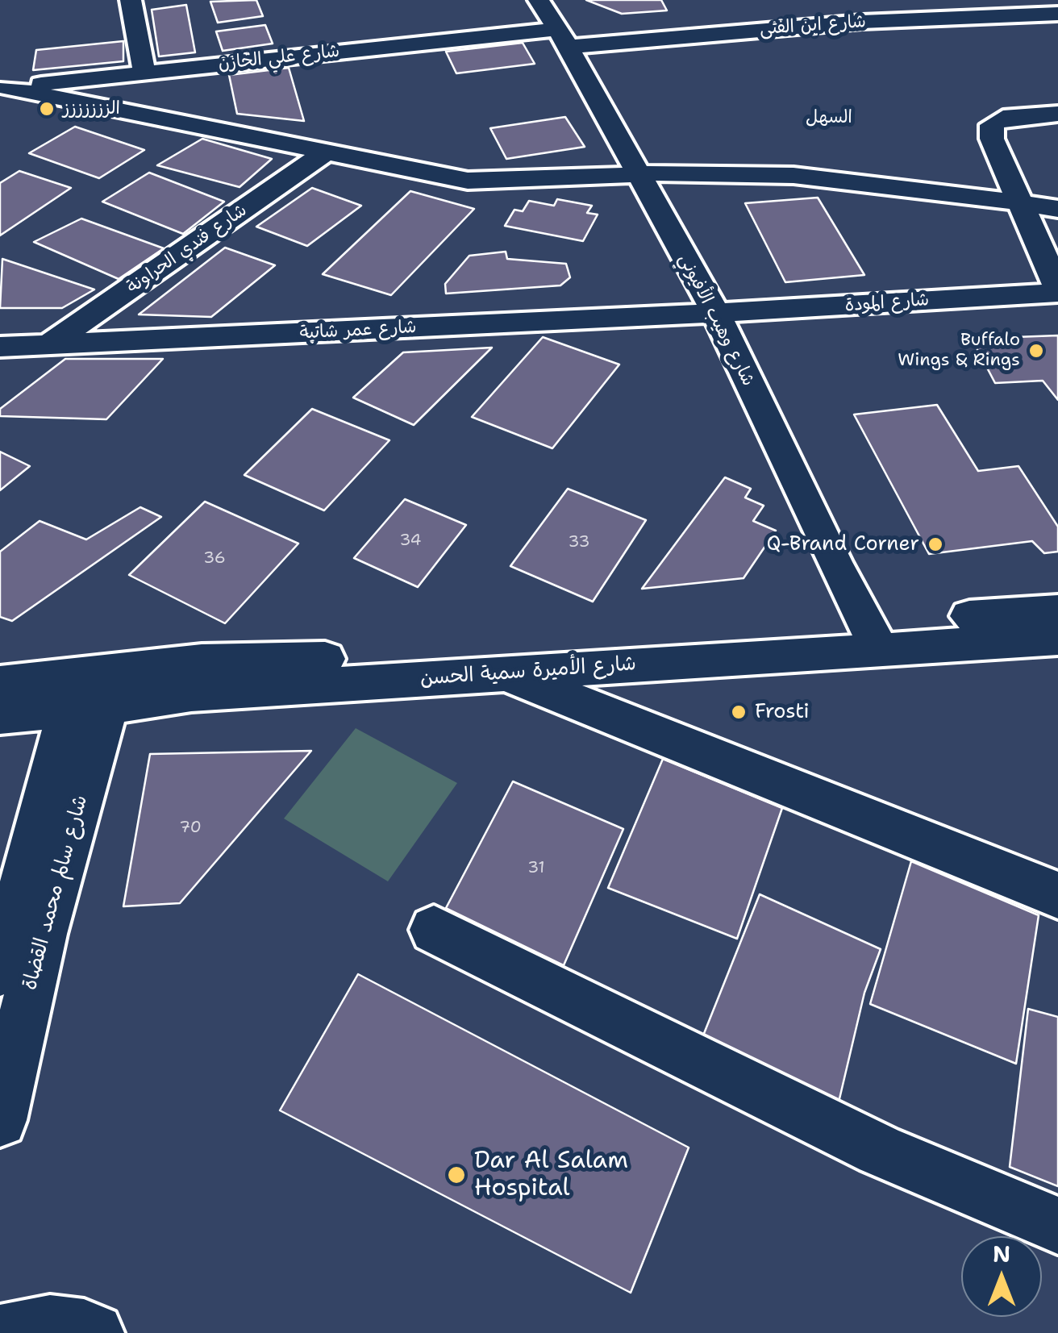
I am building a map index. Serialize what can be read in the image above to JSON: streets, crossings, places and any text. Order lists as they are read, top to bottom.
{
  "streets": {
    "street": [
      "شارع ابن الفتى",
      "شارع علي الخازن",
      "شارع فندي الحراونة",
      "شارع المودة",
      "شارع وهيب الأفيوني",
      "شارع عمر شاتية",
      "شارع الأميرة سمية الحسن",
      "شارع سالم محمد القضاة"
    ]
  },
  "crossings": [
    ["شارع ابن الفتى", "شارع علي الخازن"],
    ["شارع ابن الفتى", "شارع وهيب الأفيوني"],
    ["شارع علي الخازن", "شارع وهيب الأفيوني"],
    ["شارع فندي الحراونة", "شارع عمر شاتية"],
    ["شارع المودة", "شارع وهيب الأفيوني"],
    ["شارع المودة", "شارع عمر شاتية"],
    ["شارع وهيب الأفيوني", "شارع عمر شاتية"],
    ["شارع وهيب الأفيوني", "شارع الأميرة سمية الحسن"],
    ["شارع الأميرة سمية الحسن", "شارع سالم محمد القضاة"]
  ],
  "districts": ["السهل"],
  "places": [
    "الززززززز",
    "Buffalo Wings & Rings",
    "Q-Brand Corner",
    "Frosti",
    "Dar Al Salam Hospital"
  ],
  "house_numbers": [
    "34",
    "33",
    "36",
    "70",
    "31"
  ],
  "north": "top"
}
